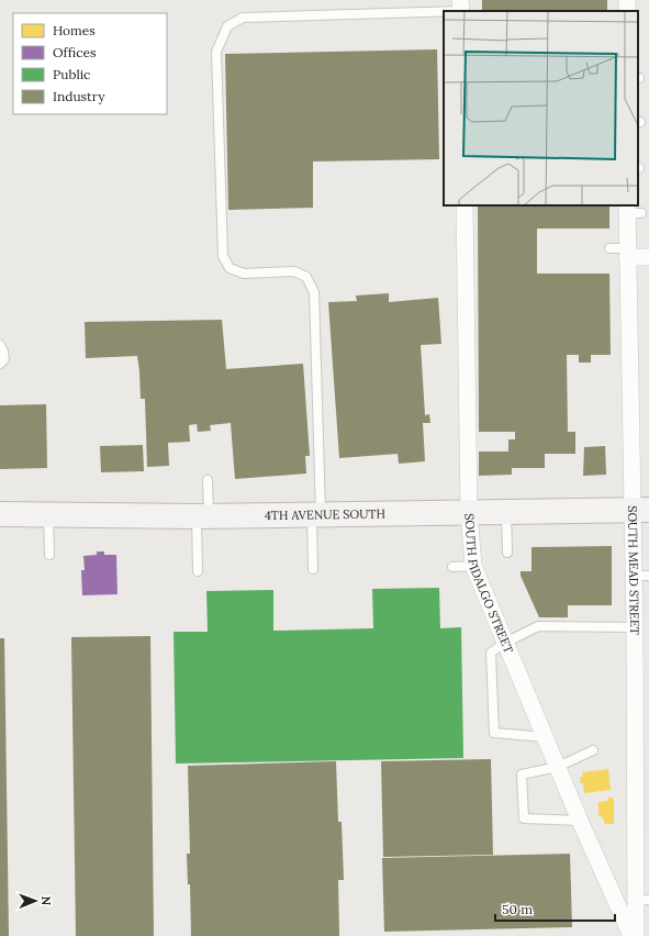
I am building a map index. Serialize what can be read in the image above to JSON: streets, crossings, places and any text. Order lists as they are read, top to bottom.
{
  "streets": {
    "main road": ["4TH AVENUE SOUTH"],
    "street": ["SOUTH MEAD STREET", "SOUTH FIDALGO STREET"]
  },
  "crossings": [
    ["4TH AVENUE SOUTH", "SOUTH MEAD STREET"],
    ["4TH AVENUE SOUTH", "SOUTH FIDALGO STREET"]
  ],
  "legend": [
    "Homes",
    "Offices",
    "Public",
    "Industry"
  ],
  "scale_bar": "50 m",
  "north": "right"
}
